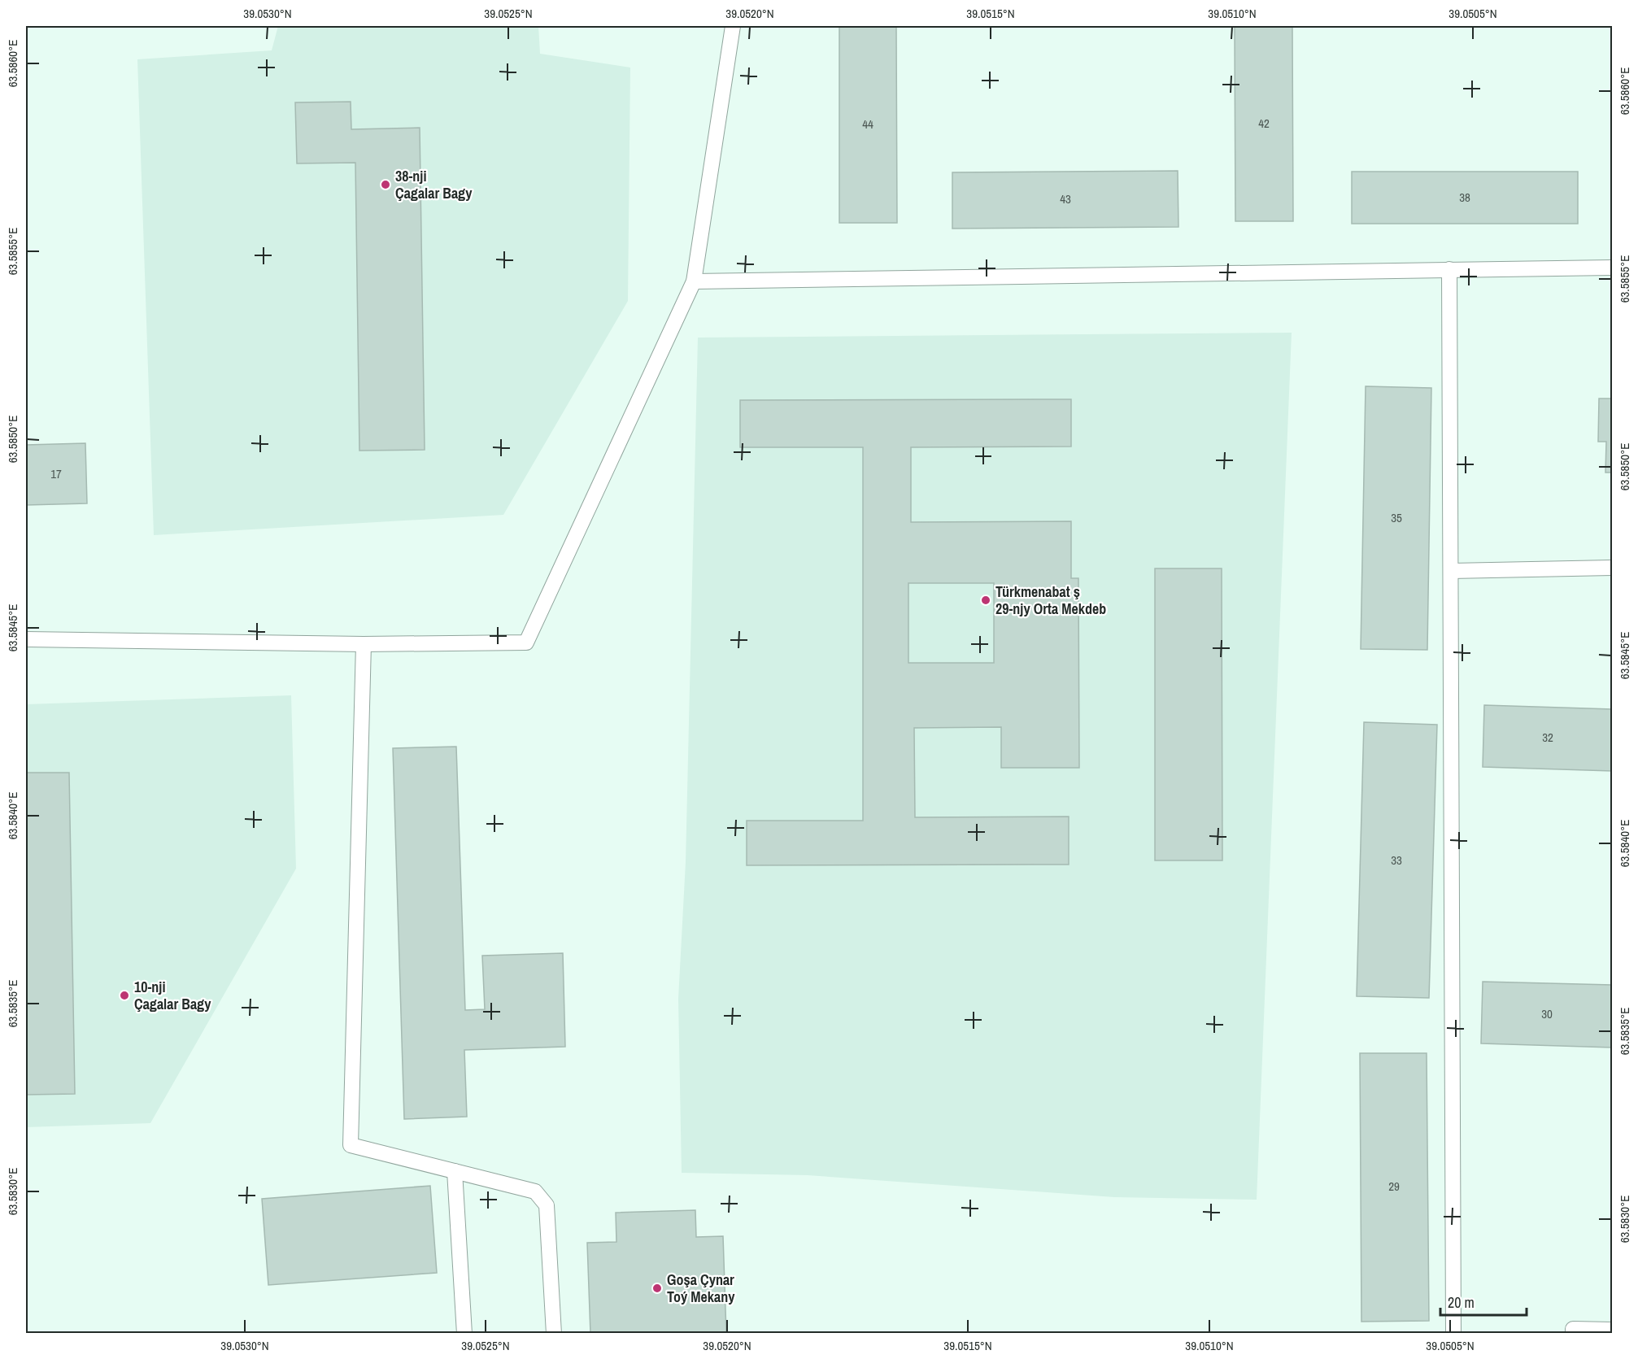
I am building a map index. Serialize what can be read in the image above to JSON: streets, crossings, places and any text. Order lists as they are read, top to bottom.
{
  "places": [
    "38-nji Çagalar Bagy",
    "Türkmenabat ş 29-njy Orta Mekdeb",
    "10-nji Çagalar Bagy",
    "Goşa Çynar Toý Mekany"
  ],
  "house_numbers": [
    "42",
    "44",
    "38",
    "43",
    "17",
    "35",
    "32",
    "33",
    "30",
    "29"
  ],
  "scale_bar": "20 m",
  "coordinates": [
    "39.0530°N",
    "39.0525°N",
    "39.0520°N",
    "39.0515°N",
    "39.0510°N",
    "39.0505°N",
    "63.5860°E",
    "63.5855°E",
    "63.5850°E",
    "63.5845°E",
    "63.5840°E",
    "63.5835°E",
    "63.5830°E"
  ]
}
